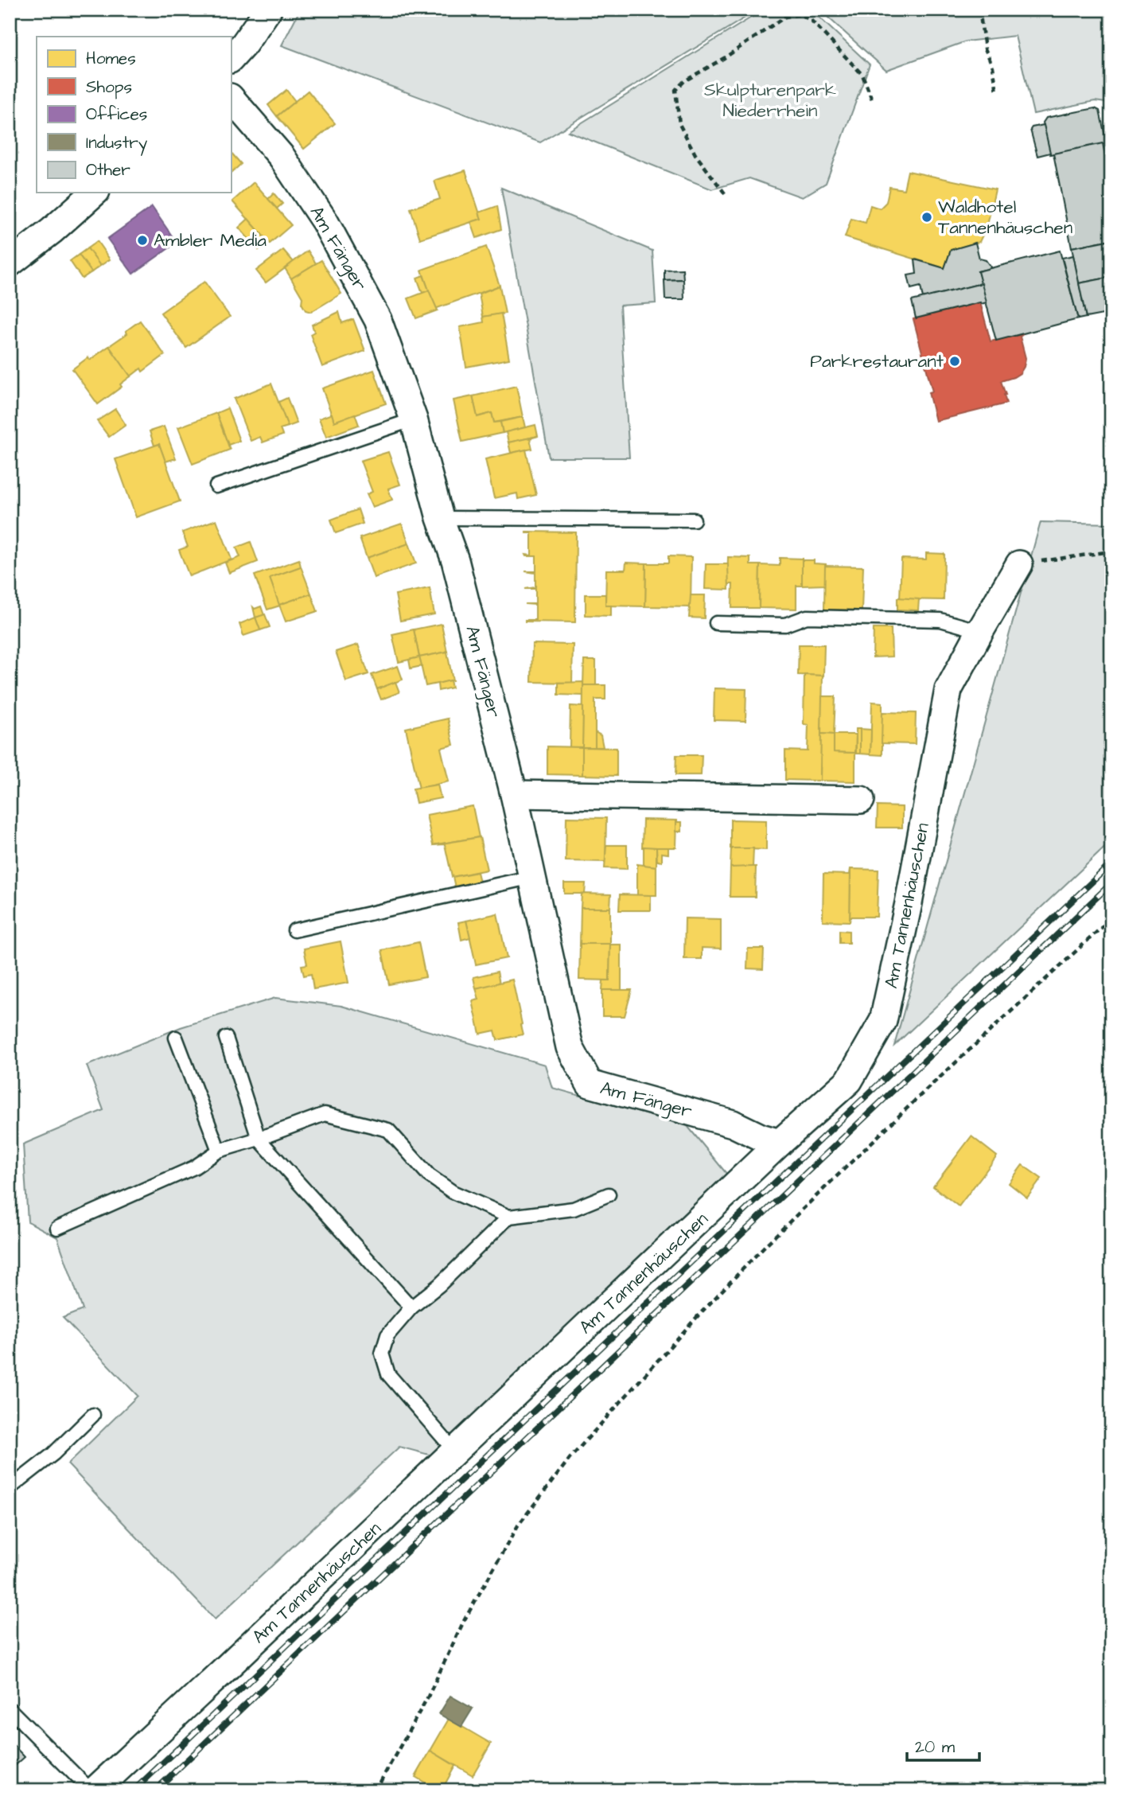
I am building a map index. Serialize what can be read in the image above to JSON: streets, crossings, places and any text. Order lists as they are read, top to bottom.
{
  "streets": {
    "street": ["Am Fänger", "Am Tannenhäuschen"]
  },
  "crossings": [
    ["Am Fänger", "Am Tannenhäuschen"]
  ],
  "parks": ["Skulpturenpark Niederrhein"],
  "places": ["Waldhotel Tannenhäuschen", "Ambler Media", "Parkrestaurant"],
  "legend": [
    "Homes",
    "Shops",
    "Offices",
    "Industry",
    "Other"
  ],
  "scale_bar": "20 m"
}
